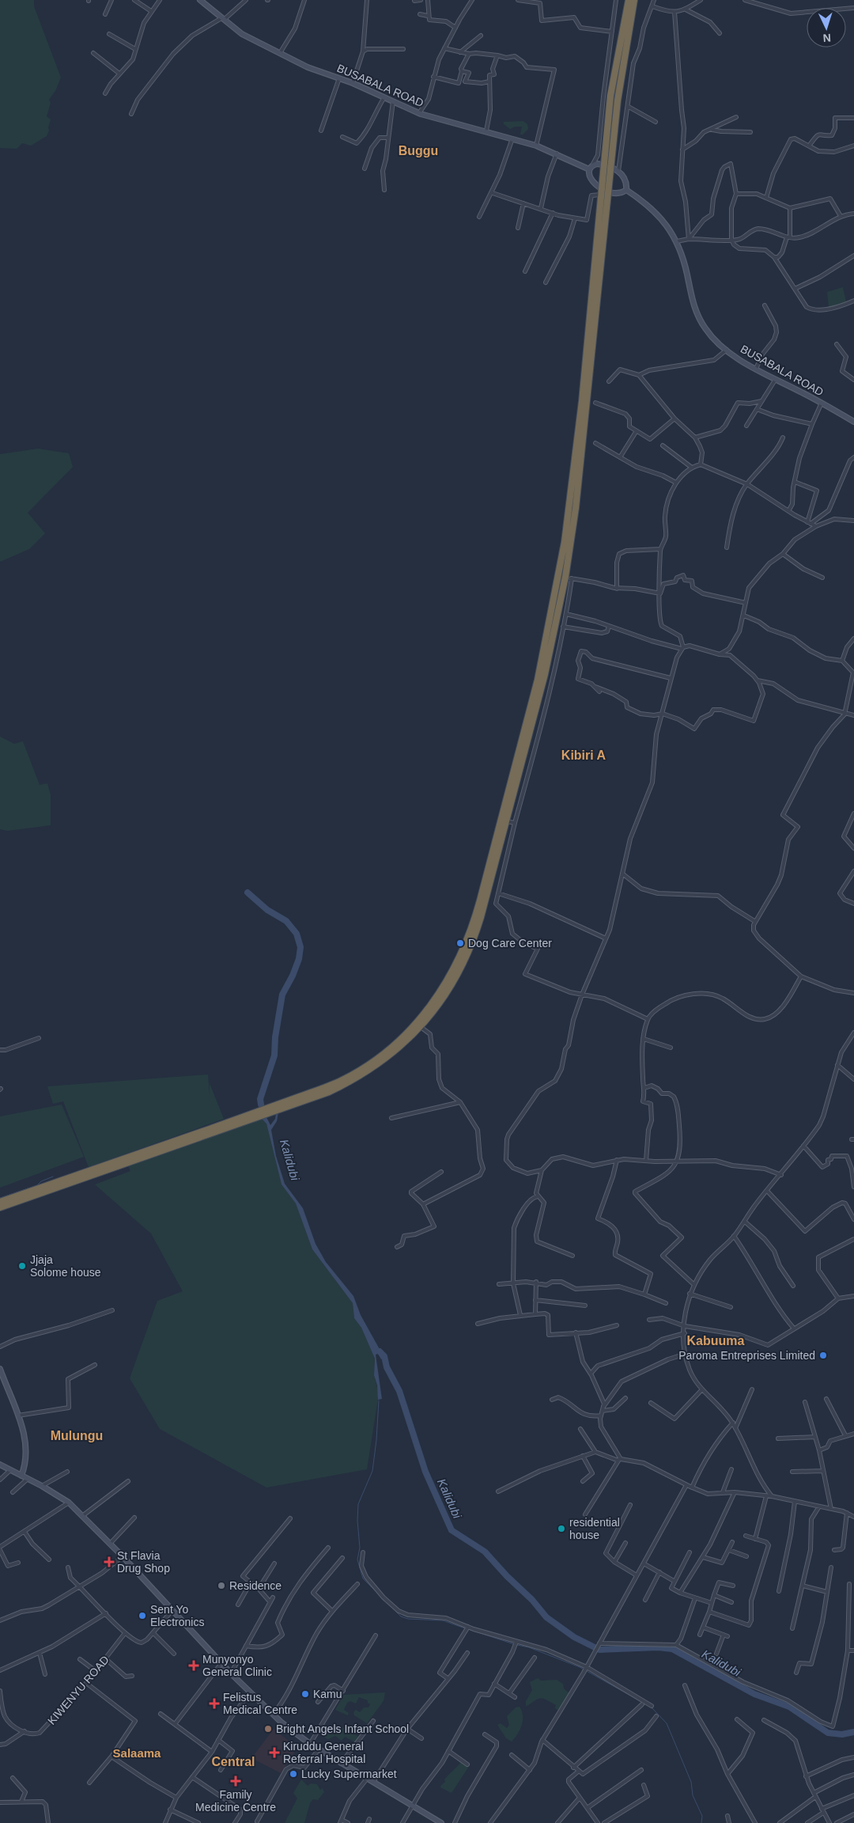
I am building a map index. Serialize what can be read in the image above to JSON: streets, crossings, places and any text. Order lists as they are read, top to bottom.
{
  "streets": {
    "street": ["BUSABALA ROAD", "KIWENYU ROAD"]
  },
  "districts": [
    "Buggu",
    "Kibiri A",
    "Kabuuma",
    "Mulungu",
    "Salaama",
    "Central"
  ],
  "water": ["Kalidubi"],
  "places": {
    "other": [
      "Dog Care Center",
      "Jjaja Solome house",
      "Paroma Entreprises Limited",
      "residential house",
      "Residence",
      "Sent Yo Electronics",
      "Kamu",
      "Bright Angels Infant School",
      "Lucky Supermarket"
    ],
    "health": [
      "St Flavia Drug Shop",
      "Munyonyo General Clinic",
      "Felistus Medical Centre",
      "Kiruddu General Referral Hospital",
      "Family Medicine Centre"
    ]
  },
  "north": "bottom"
}
